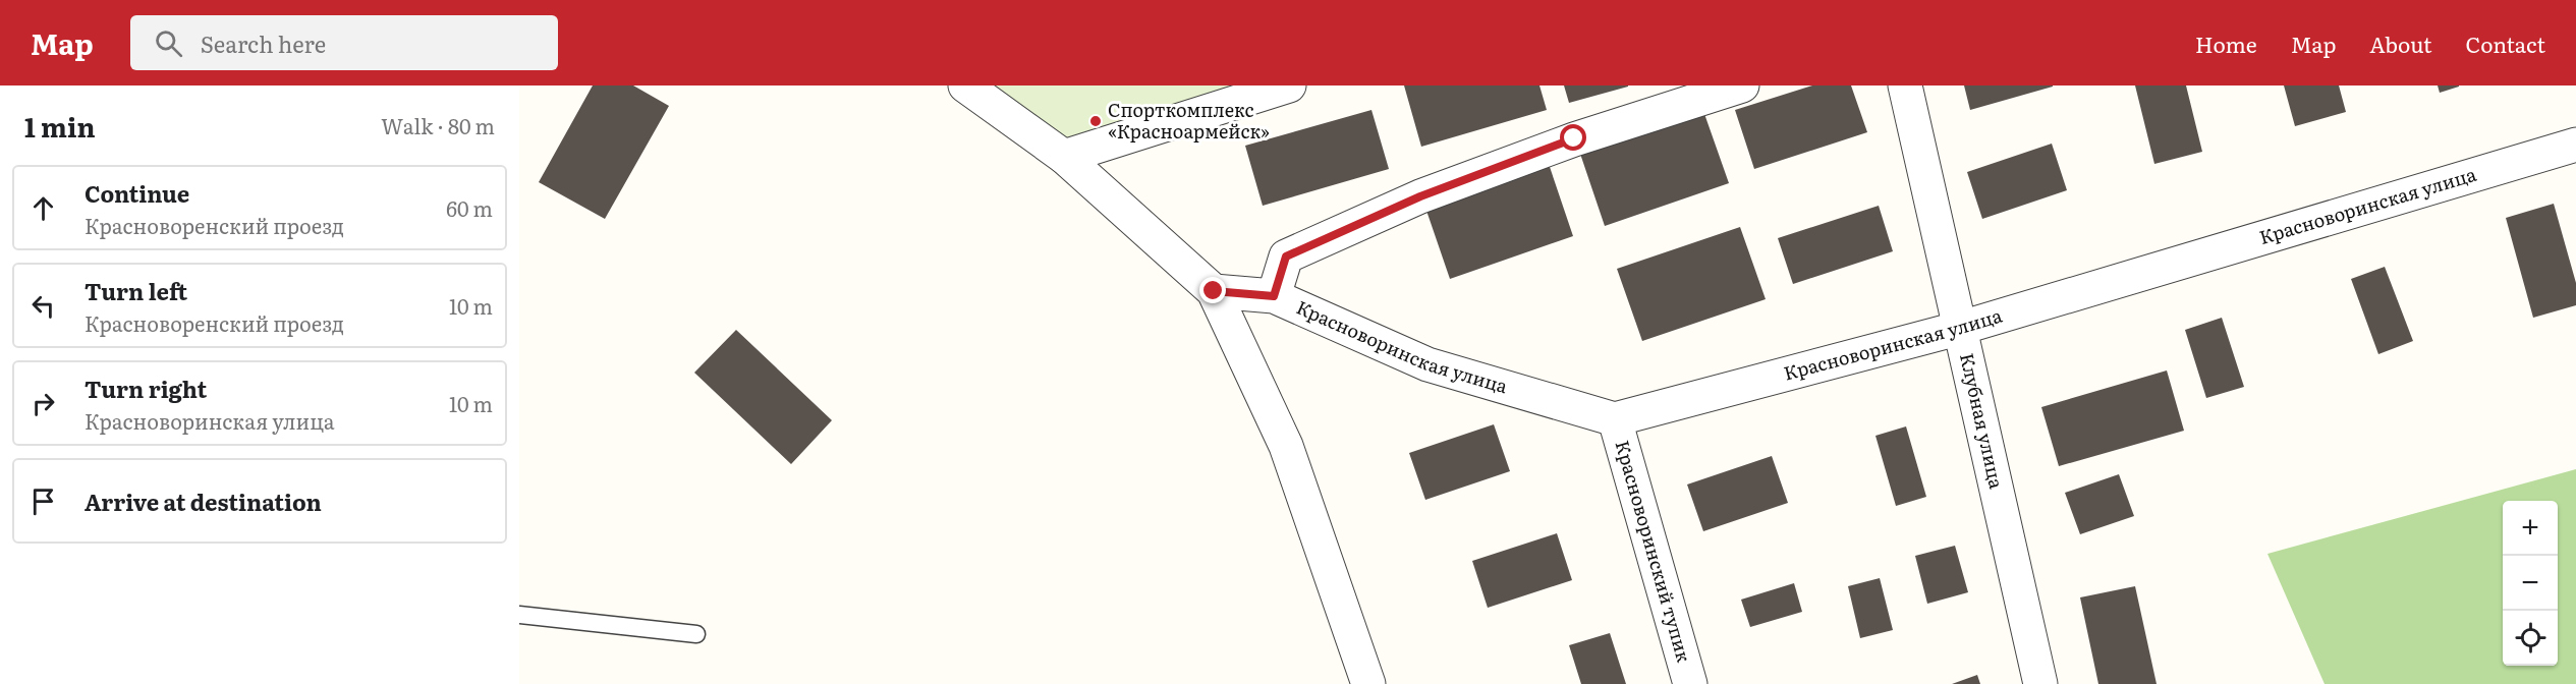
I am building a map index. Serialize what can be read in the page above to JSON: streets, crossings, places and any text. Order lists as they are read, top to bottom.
{
  "streets": {
    "street": ["Красноворинская улица", "Клубная улица", "Красноворинский тупик"]
  },
  "crossings": [
    ["Красноворинская улица", "Клубная улица"],
    ["Красноворинская улица", "Красноворинский тупик"]
  ],
  "places": ["Спорткомплекс «Красноармейск»"],
  "page": {
    "header": "Map",
    "search": "Search here",
    "nav": [
      "Home",
      "Map",
      "About",
      "Contact"
    ],
    "heading": ["1 min", "Walk · 80 m"],
    "list": [
      ["Continue", "Красноворенский проезд", "60 m"],
      ["Turn left", "Красноворенский проезд", "10 m"],
      ["Turn right", "Красноворинская улица", "10 m"],
      "Arrive at destination"
    ],
    "map_buttons": ["+", "−"]
  }
}
